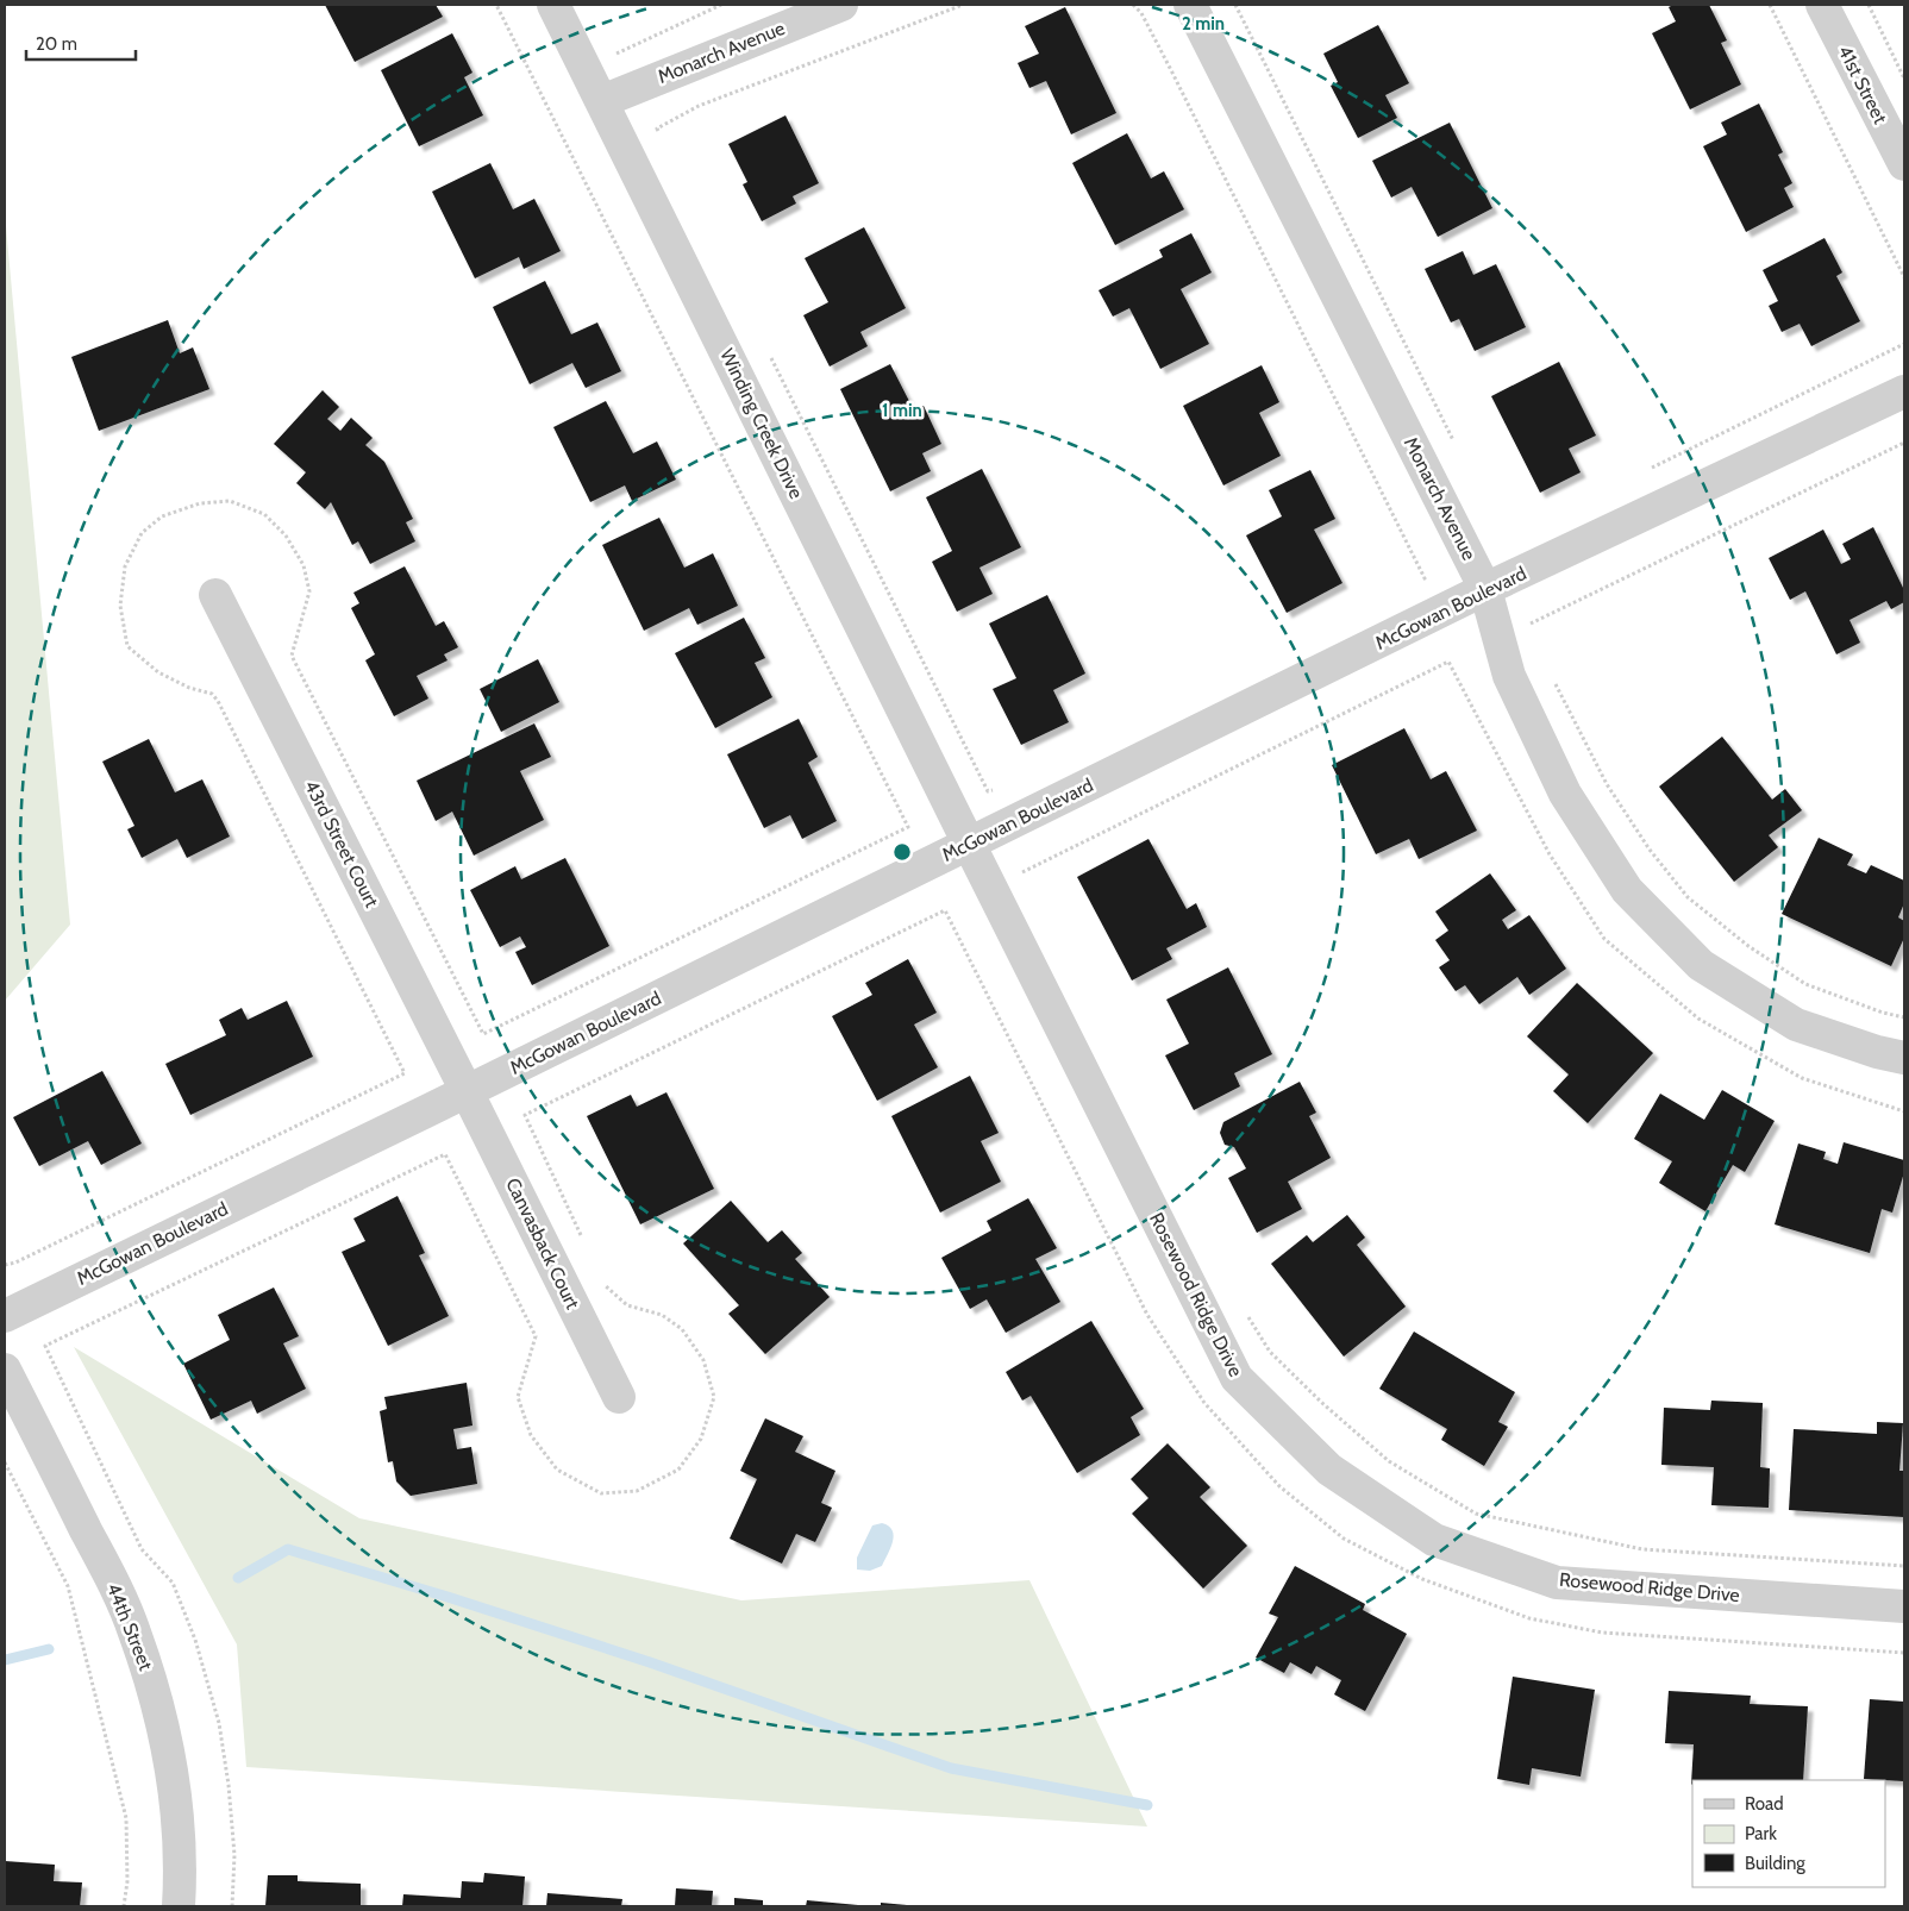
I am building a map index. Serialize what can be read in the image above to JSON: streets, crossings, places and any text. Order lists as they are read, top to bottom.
{
  "streets": {
    "street": [
      "Monarch Avenue",
      "41st Street",
      "Winding Creek Drive",
      "McGowan Boulevard",
      "43rd Street Court",
      "Canvasback Court",
      "Rosewood Ridge Drive",
      "44th Street"
    ]
  },
  "crossings": [
    ["Monarch Avenue", "Winding Creek Drive"],
    ["Monarch Avenue", "McGowan Boulevard"],
    ["Winding Creek Drive", "McGowan Boulevard"],
    ["Winding Creek Drive", "Rosewood Ridge Drive"],
    ["McGowan Boulevard", "43rd Street Court"],
    ["McGowan Boulevard", "Canvasback Court"],
    ["McGowan Boulevard", "Rosewood Ridge Drive"],
    ["43rd Street Court", "Canvasback Court"]
  ],
  "legend": ["Road", "Park", "Building"],
  "scale_bar": "20 m",
  "rings": ["2 min", "1 min"]
}
